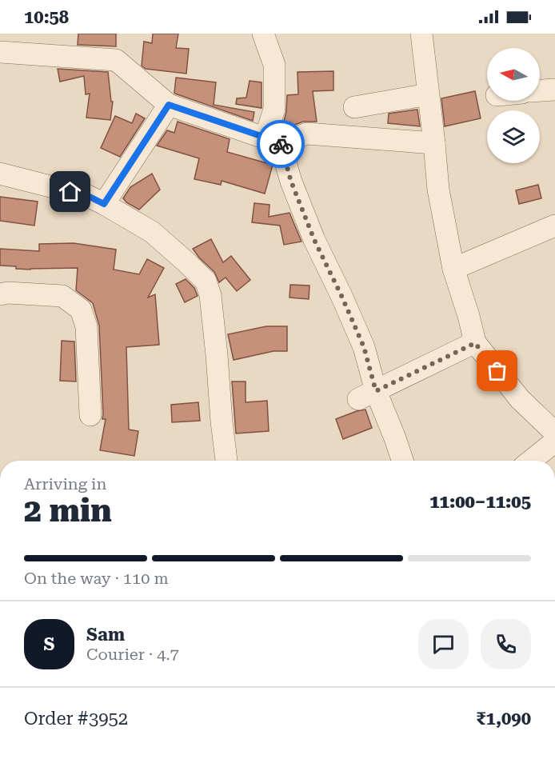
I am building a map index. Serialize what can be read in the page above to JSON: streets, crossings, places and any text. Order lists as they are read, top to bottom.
{
  "north": "left",
  "page": {
    "status": "10:58",
    "heading": ["2 min", "Arriving in", "11:00–11:05"],
    "panel": [
      "Sam",
      "Courier · 4.7",
      "Order #3952",
      "₹1,090"
    ],
    "bar": "On the way · 110 m",
    "round": "S"
  }
}
